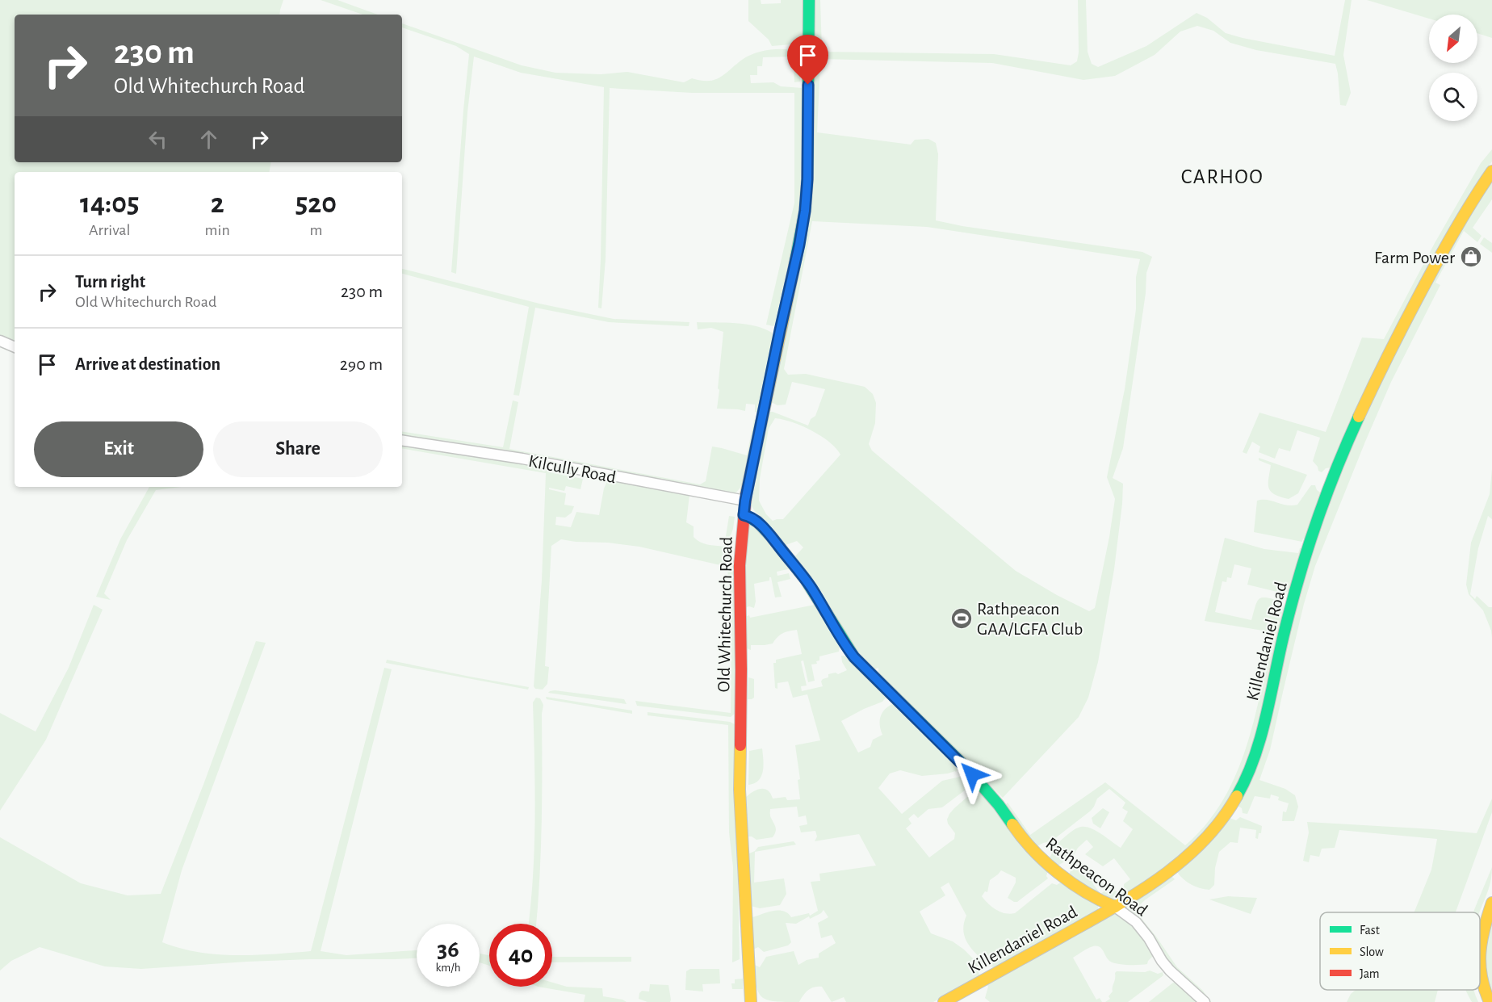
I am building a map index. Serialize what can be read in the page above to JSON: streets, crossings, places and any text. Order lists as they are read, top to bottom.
{
  "streets": {
    "street": [
      "Kilcully Road",
      "Old Whitechurch Road",
      "Killendaniel Road",
      "Rathpeacon Road"
    ]
  },
  "crossings": [
    ["Kilcully Road", "Old Whitechurch Road"],
    ["Old Whitechurch Road", "Rathpeacon Road"],
    ["Killendaniel Road", "Rathpeacon Road"]
  ],
  "districts": ["CARHOO"],
  "places": {
    "shop": ["Farm Power"],
    "sports": ["Rathpeacon GAA/LGFA Club"]
  },
  "legend": ["Fast", "Slow", "Jam"],
  "north": "bottom left",
  "page": {
    "turn": ["230 m", "Old Whitechurch Road"],
    "eta": [
      "14:05",
      "Arrival",
      "2",
      "min",
      "520",
      "m"
    ],
    "list": [
      {
        "name": "Turn right",
        "note": "Old Whitechurch Road",
        "value": "230 m"
      },
      {
        "name": "Arrive at destination",
        "value": "290 m"
      }
    ],
    "buttons": ["Exit", "Share"],
    "speed": "36 km/h",
    "limit": "40"
  }
}
